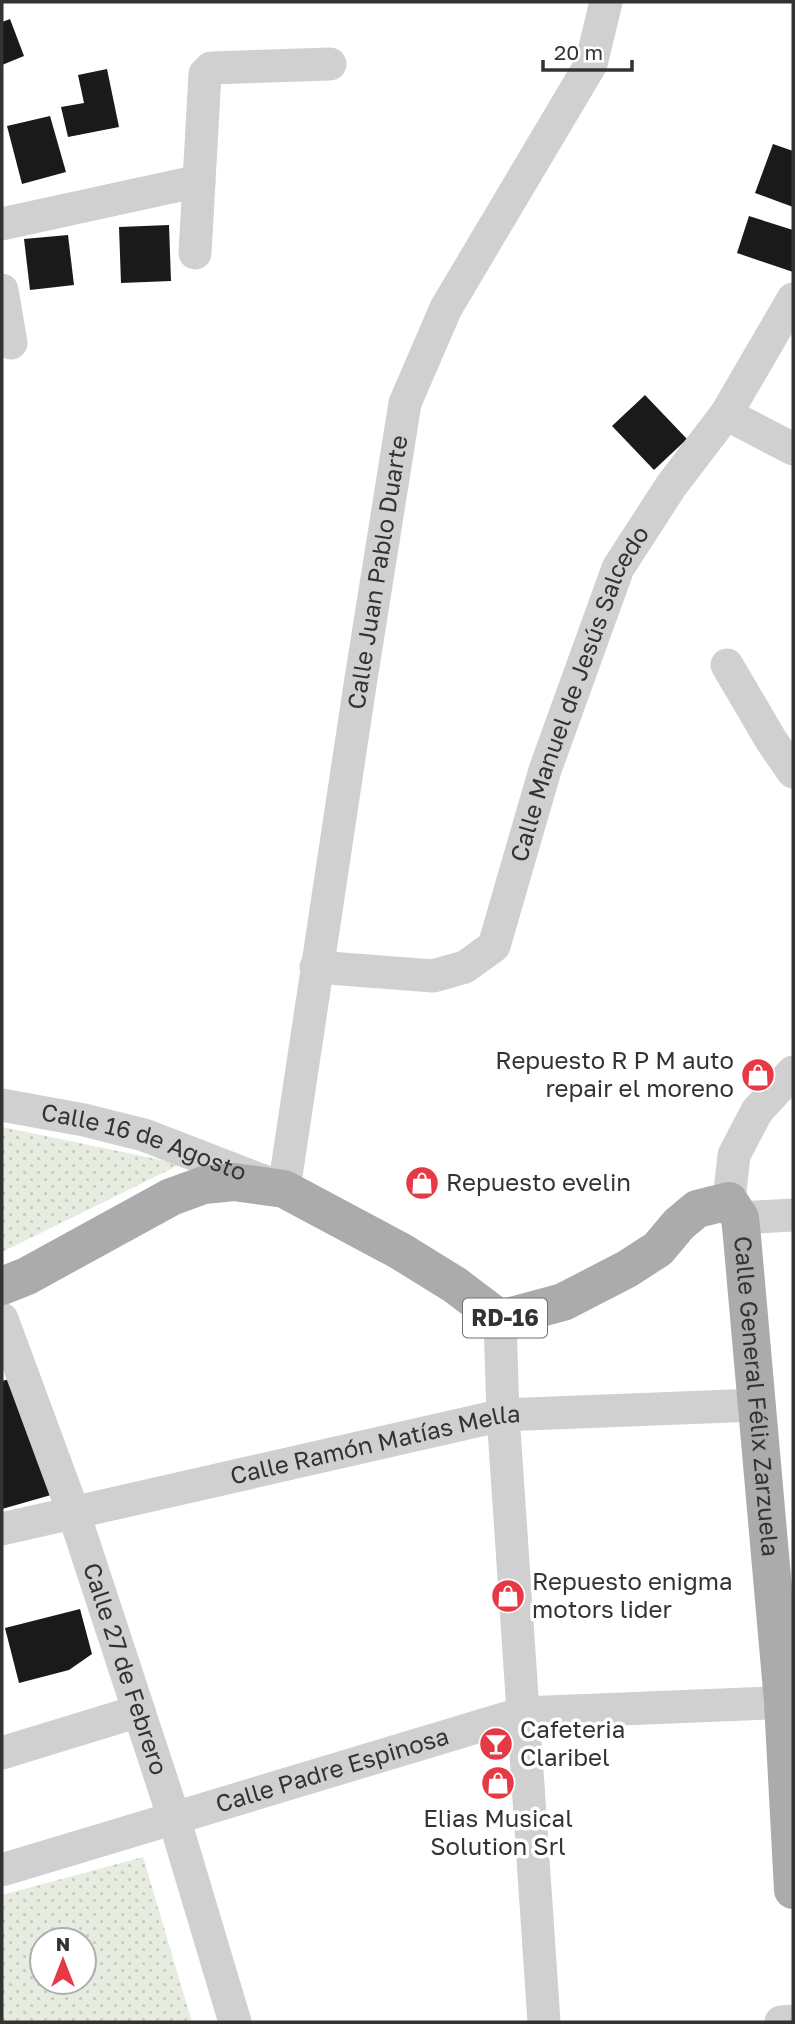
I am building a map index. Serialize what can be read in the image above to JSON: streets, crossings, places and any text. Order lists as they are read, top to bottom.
{
  "streets": {
    "main road": ["RD-16", "Calle General Félix Zarzuela"],
    "street": [
      "Calle Juan Pablo Duarte",
      "Calle Manuel de Jesús Salcedo",
      "Calle 16 de Agosto",
      "Calle Ramón Matías Mella",
      "Calle 27 de Febrero",
      "Calle Padre Espinosa"
    ]
  },
  "crossings": [
    ["Calle Juan Pablo Duarte", "Calle Manuel de Jesús Salcedo"],
    ["Calle Juan Pablo Duarte", "Calle 16 de Agosto"],
    ["Calle Juan Pablo Duarte", "RD-16"],
    ["Calle 16 de Agosto", "RD-16"],
    ["RD-16", "Calle General Félix Zarzuela"],
    ["Calle General Félix Zarzuela", "Calle Ramón Matías Mella"],
    ["Calle General Félix Zarzuela", "Calle Padre Espinosa"],
    ["Calle Ramón Matías Mella", "Calle 27 de Febrero"],
    ["Calle 27 de Febrero", "Calle Padre Espinosa"]
  ],
  "places": {
    "shop": [
      "Repuesto R P M auto repair el moreno",
      "Repuesto evelin",
      "Repuesto enigma motors lider",
      "Elias Musical Solution Srl"
    ],
    "bar": ["Cafeteria Claribel"]
  },
  "scale_bar": "20 m",
  "north": "top"
}
